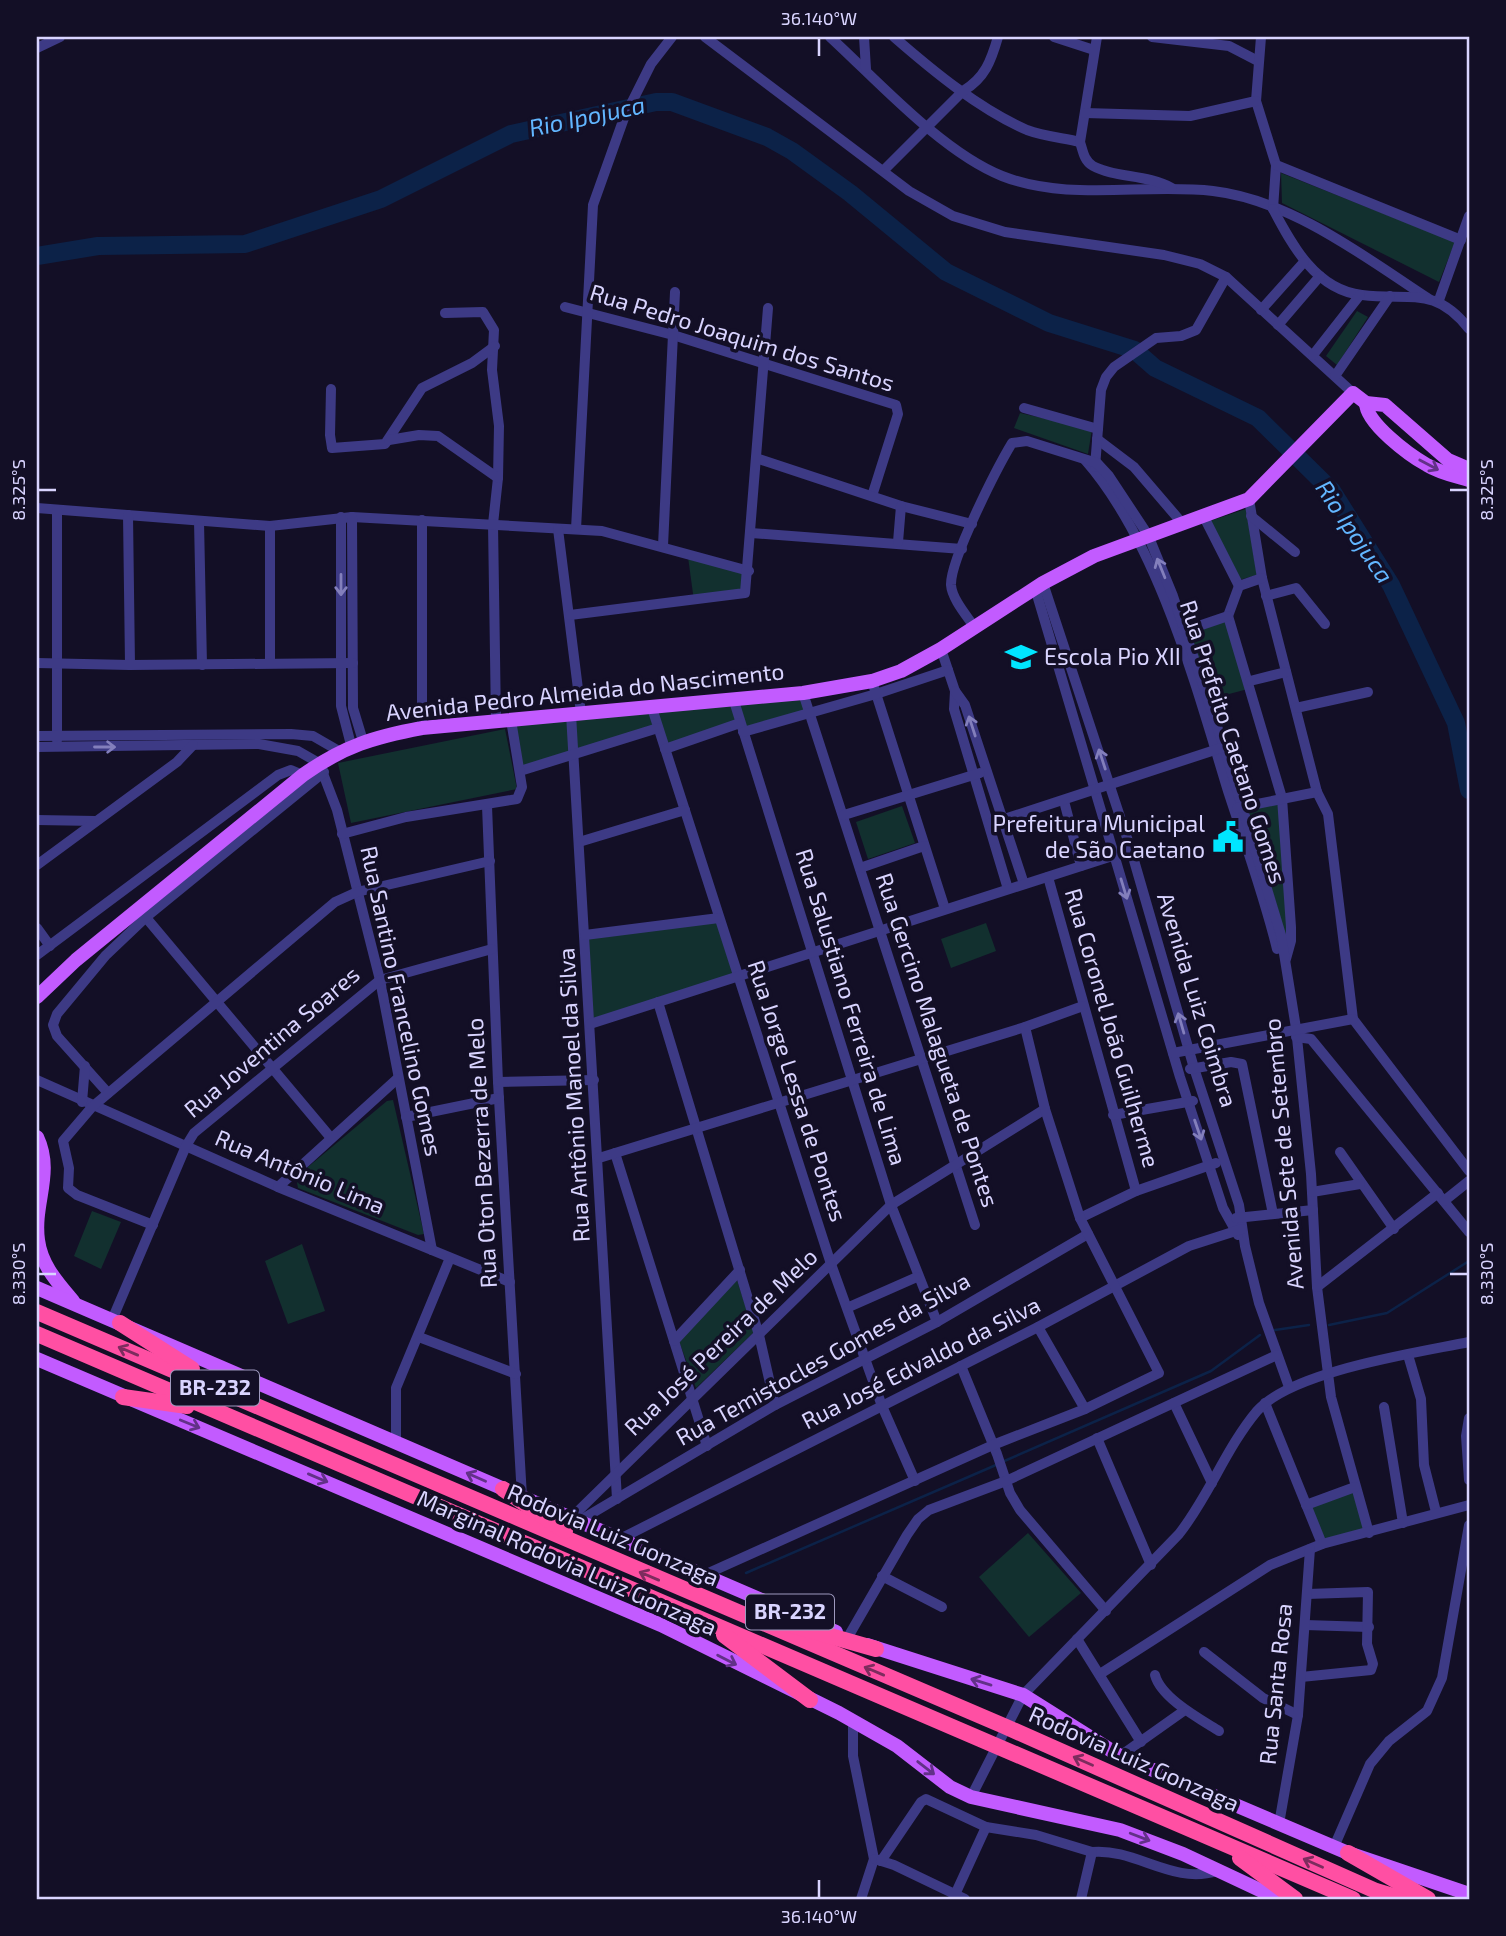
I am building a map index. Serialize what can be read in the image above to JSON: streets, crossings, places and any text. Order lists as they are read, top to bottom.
{
  "streets": {
    "highway": ["BR-232", "Rodovia Luiz Gonzaga"],
    "main road": ["Avenida Pedro Almeida do Nascimento", "Marginal Rodovia Luiz Gonzaga"],
    "street": [
      "Rua Pedro Joaquim dos Santos",
      "Rua Prefeito Caetano Gomes",
      "Avenida Luiz Coimbra",
      "Rua Santino Francelino Gomes",
      "Rua Salustiano Ferreira de Lima",
      "Rua Coronel João Guilherme",
      "Rua Gercino Malagueta de Pontes",
      "Rua Joventina Soares",
      "Rua Jorge Lessa de Pontes",
      "Rua Antônio Manoel da Silva",
      "Rua Oton Bezerra de Melo",
      "Avenida Sete de Setembro",
      "Rua Antônio Lima",
      "Rua José Pereira de Melo",
      "Rua Temistocles Gomes da Silva",
      "Rua José Edvaldo da Silva",
      "Rua Santa Rosa"
    ]
  },
  "crossings": [
    ["Avenida Pedro Almeida do Nascimento", "Rua Prefeito Caetano Gomes"],
    ["Avenida Pedro Almeida do Nascimento", "Avenida Luiz Coimbra"],
    ["Avenida Pedro Almeida do Nascimento", "Rua Santino Francelino Gomes"],
    ["Avenida Pedro Almeida do Nascimento", "Rua Salustiano Ferreira de Lima"],
    ["Avenida Pedro Almeida do Nascimento", "Rua Gercino Malagueta de Pontes"],
    ["Avenida Pedro Almeida do Nascimento", "Rua Jorge Lessa de Pontes"],
    ["Avenida Pedro Almeida do Nascimento", "Rua Antônio Manoel da Silva"],
    ["Rua Prefeito Caetano Gomes", "Avenida Sete de Setembro"],
    ["Avenida Luiz Coimbra", "Rua José Edvaldo da Silva"],
    ["Rua Santino Francelino Gomes", "Rua Joventina Soares"],
    ["Rua Santino Francelino Gomes", "Rua Antônio Lima"],
    ["Rua Salustiano Ferreira de Lima", "Rua José Pereira de Melo"],
    ["Rua Salustiano Ferreira de Lima", "Rua Temistocles Gomes da Silva"],
    ["Rua Gercino Malagueta de Pontes", "Rua José Pereira de Melo"],
    ["Rua Joventina Soares", "Rua Oton Bezerra de Melo"],
    ["Rua Joventina Soares", "Rua Antônio Lima"],
    ["Rua Joventina Soares", "BR-232"],
    ["Rua Joventina Soares", "Marginal Rodovia Luiz Gonzaga"],
    ["Rua Jorge Lessa de Pontes", "Rua José Pereira de Melo"],
    ["Rua Jorge Lessa de Pontes", "Rua Temistocles Gomes da Silva"],
    ["Rua Jorge Lessa de Pontes", "Rua José Edvaldo da Silva"],
    ["Rua Antônio Manoel da Silva", "Rua José Pereira de Melo"],
    ["Rua Antônio Manoel da Silva", "Rua Temistocles Gomes da Silva"],
    ["Rua Oton Bezerra de Melo", "Rua Antônio Lima"],
    ["Rua Oton Bezerra de Melo", "Marginal Rodovia Luiz Gonzaga"],
    ["Rua José Pereira de Melo", "Rua Temistocles Gomes da Silva"],
    ["Rua José Pereira de Melo", "Marginal Rodovia Luiz Gonzaga"],
    ["Rua Temistocles Gomes da Silva", "Marginal Rodovia Luiz Gonzaga"],
    ["Rua José Edvaldo da Silva", "Marginal Rodovia Luiz Gonzaga"],
    ["BR-232", "Marginal Rodovia Luiz Gonzaga"],
    ["Marginal Rodovia Luiz Gonzaga", "Rua Santa Rosa"]
  ],
  "water": ["Rio Ipojuca"],
  "places": {
    "school or university": ["Escola Pio XII"],
    "public building": ["Prefeitura Municipal de São Caetano"]
  },
  "coordinates": ["36.140°W", "8.325°S", "8.330°S"]
}
